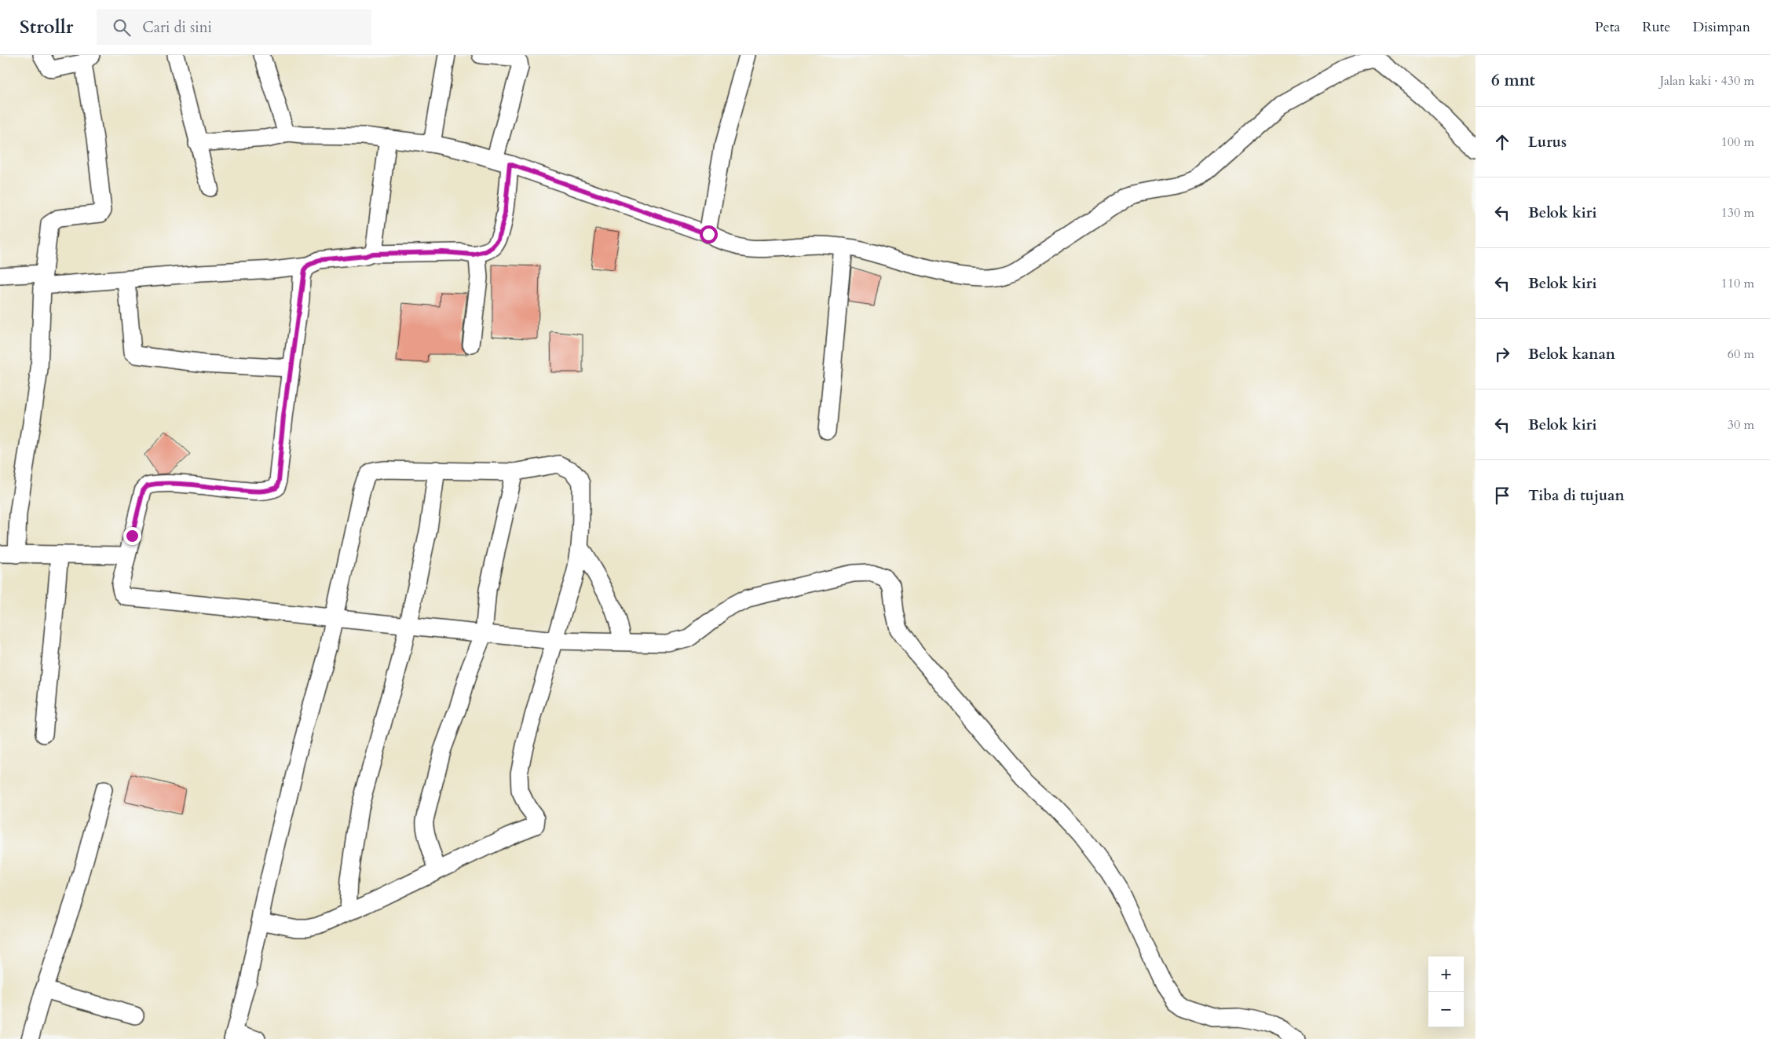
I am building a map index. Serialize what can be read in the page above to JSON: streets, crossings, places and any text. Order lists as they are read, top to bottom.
{
  "page": {
    "header": "Strollr",
    "search": "Cari di sini",
    "nav": ["Peta", "Rute", "Disimpan"],
    "heading": ["6 mnt", "Jalan kaki · 430 m"],
    "list": [
      ["Lurus", "100 m"],
      ["Belok kiri", "130 m"],
      ["Belok kiri", "110 m"],
      ["Belok kanan", "60 m"],
      ["Belok kiri", "30 m"],
      "Tiba di tujuan"
    ],
    "map_buttons": ["+", "−"]
  }
}
